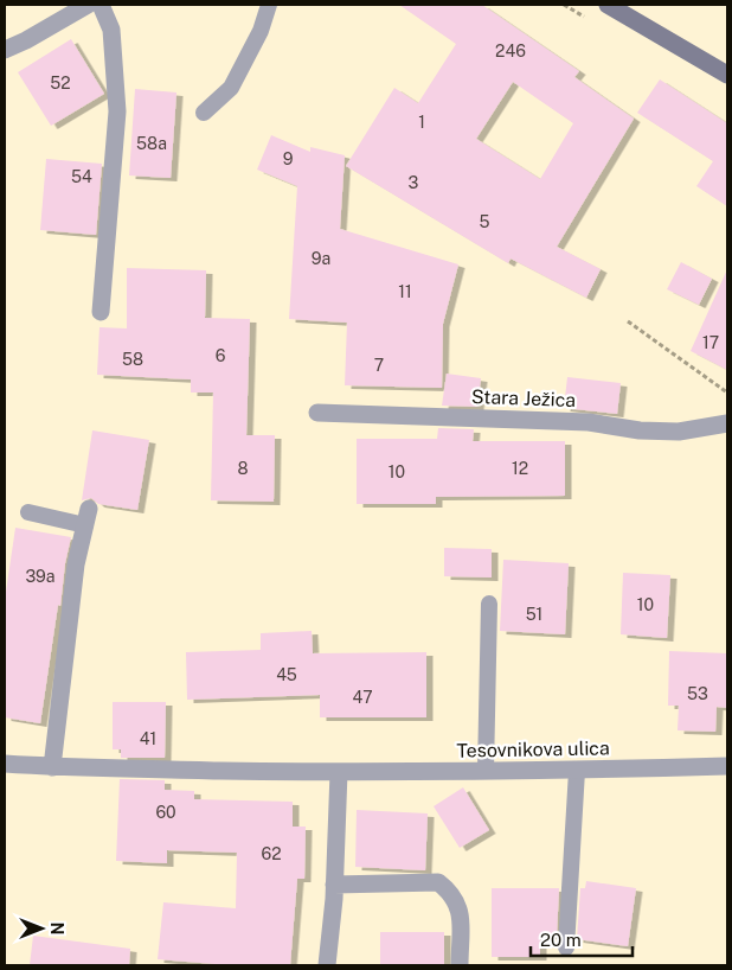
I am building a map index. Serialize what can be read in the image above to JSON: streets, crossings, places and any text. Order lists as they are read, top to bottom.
{
  "streets": {
    "street": ["Stara Ježica", "Tesovnikova ulica"]
  },
  "house_numbers": [
    "246",
    "52",
    "1",
    "58a",
    "9",
    "54",
    "3",
    "5",
    "9a",
    "11",
    "17",
    "6",
    "58",
    "7",
    "8",
    "12",
    "10",
    "39a",
    "10",
    "51",
    "45",
    "53",
    "47",
    "41",
    "60",
    "62"
  ],
  "scale_bar": "20 m",
  "north": "right"
}
